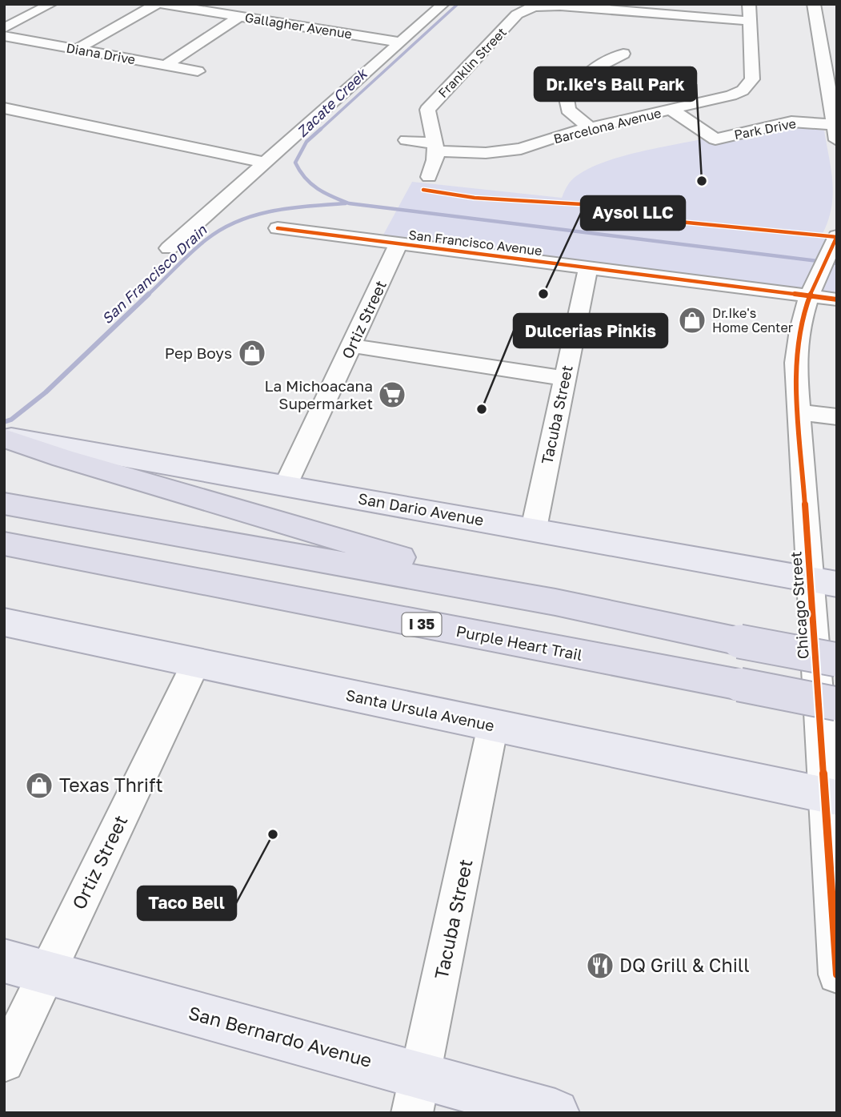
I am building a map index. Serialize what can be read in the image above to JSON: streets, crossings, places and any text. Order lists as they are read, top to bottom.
{
  "streets": {
    "highway": ["I 35", "Purple Heart Trail"],
    "main road": ["San Dario Avenue", "Santa Ursula Avenue", "San Bernardo Avenue"],
    "street": [
      "Gallagher Avenue",
      "Diana Drive",
      "Franklin Street",
      "Barcelona Avenue",
      "Park Drive",
      "San Francisco Avenue",
      "Ortiz Street",
      "Tacuba Street",
      "Chicago Street"
    ]
  },
  "crossings": [
    ["Franklin Street", "Barcelona Avenue"],
    ["Barcelona Avenue", "Park Drive"],
    ["San Francisco Avenue", "Ortiz Street"],
    ["San Francisco Avenue", "Tacuba Street"],
    ["San Francisco Avenue", "Chicago Street"],
    ["Ortiz Street", "San Dario Avenue"],
    ["Ortiz Street", "Santa Ursula Avenue"],
    ["Ortiz Street", "San Bernardo Avenue"],
    ["Tacuba Street", "San Dario Avenue"],
    ["Tacuba Street", "Santa Ursula Avenue"],
    ["Tacuba Street", "San Bernardo Avenue"],
    ["San Dario Avenue", "Chicago Street"],
    ["Chicago Street", "Santa Ursula Avenue"]
  ],
  "water": ["Zacate Creek", "San Francisco Drain"],
  "places": {
    "other": [
      "Dr.Ike's Ball Park",
      "Aysol LLC",
      "Dulcerias Pinkis",
      "Taco Bell"
    ],
    "shop": ["Dr.Ike's Home Center", "Pep Boys", "Texas Thrift"],
    "supermarket": ["La Michoacana Supermarket"],
    "restaurant": ["DQ Grill & Chill"]
  }
}
